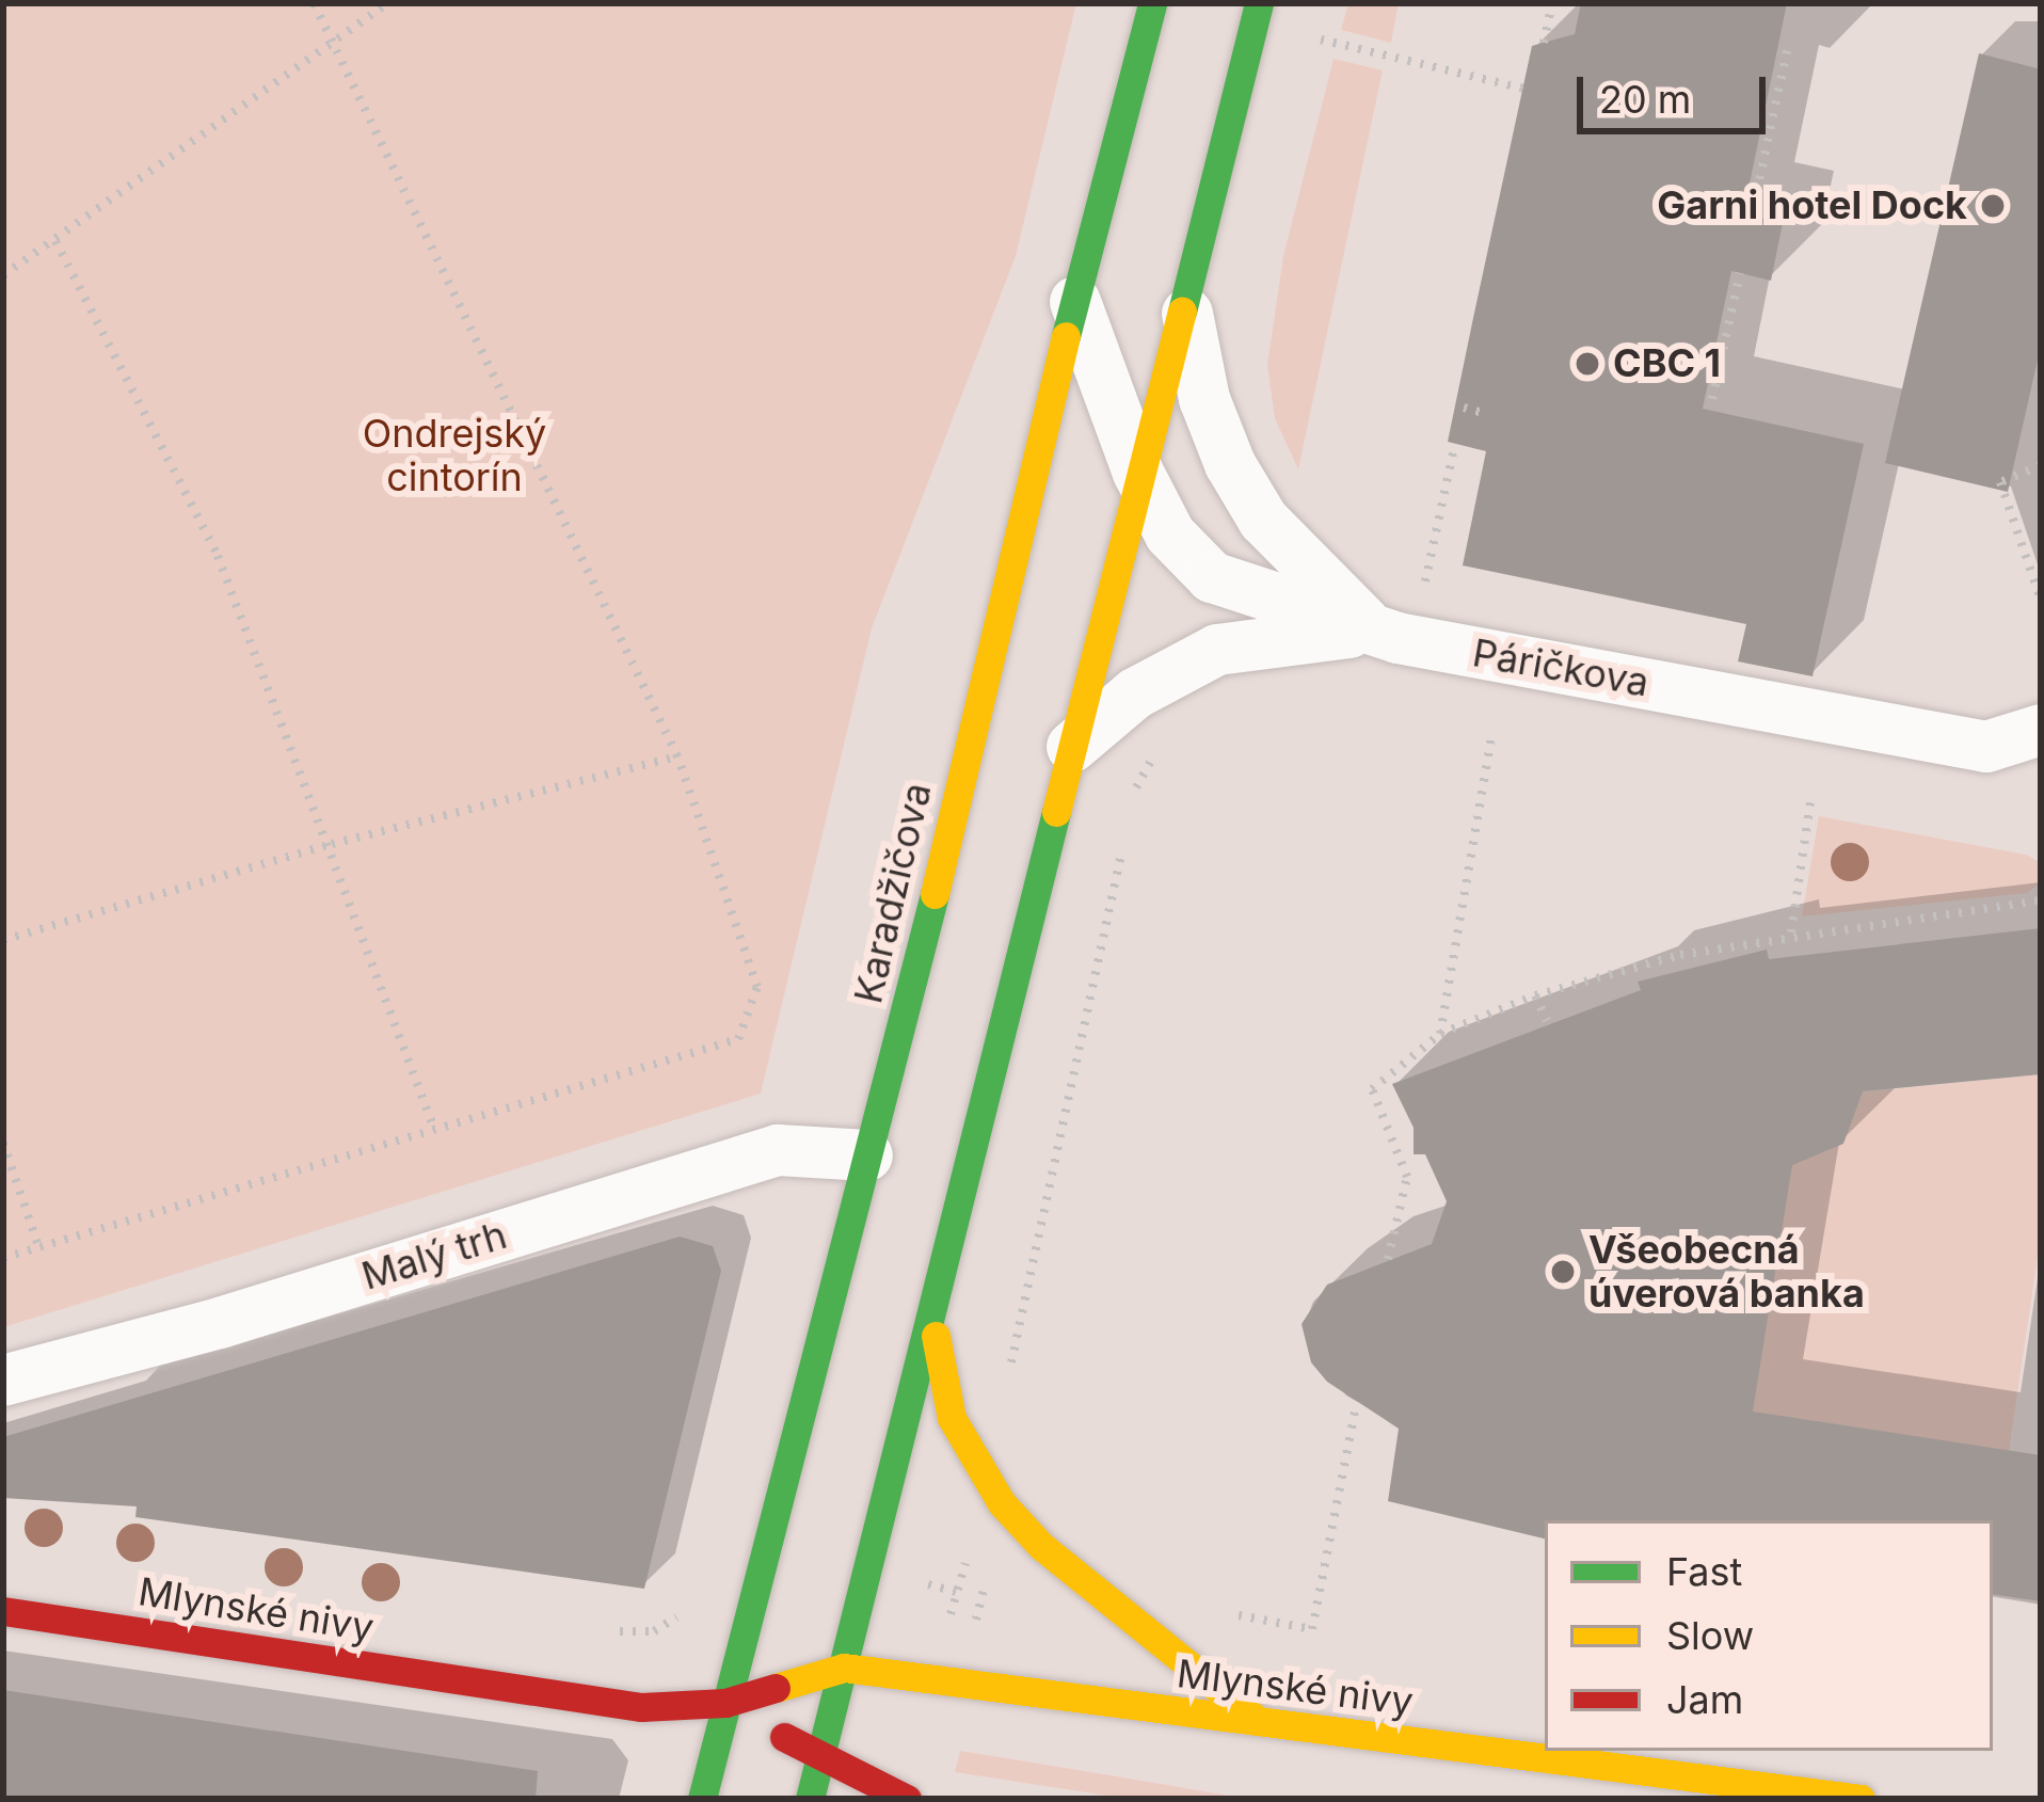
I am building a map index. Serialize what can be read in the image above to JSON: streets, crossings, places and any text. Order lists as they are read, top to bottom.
{
  "streets": {
    "main road": ["Karadžičova", "Mlynské nivy"],
    "street": ["Páričkova", "Malý trh"]
  },
  "crossings": [
    ["Páričkova", "Karadžičova"],
    ["Karadžičova", "Malý trh"],
    ["Karadžičova", "Mlynské nivy"]
  ],
  "parks": ["Ondrejský cintorín"],
  "places": ["Garni hotel Dock", "CBC 1", "Všeobecná úverová banka"],
  "legend": ["Fast", "Slow", "Jam"],
  "scale_bar": "20 m"
}
